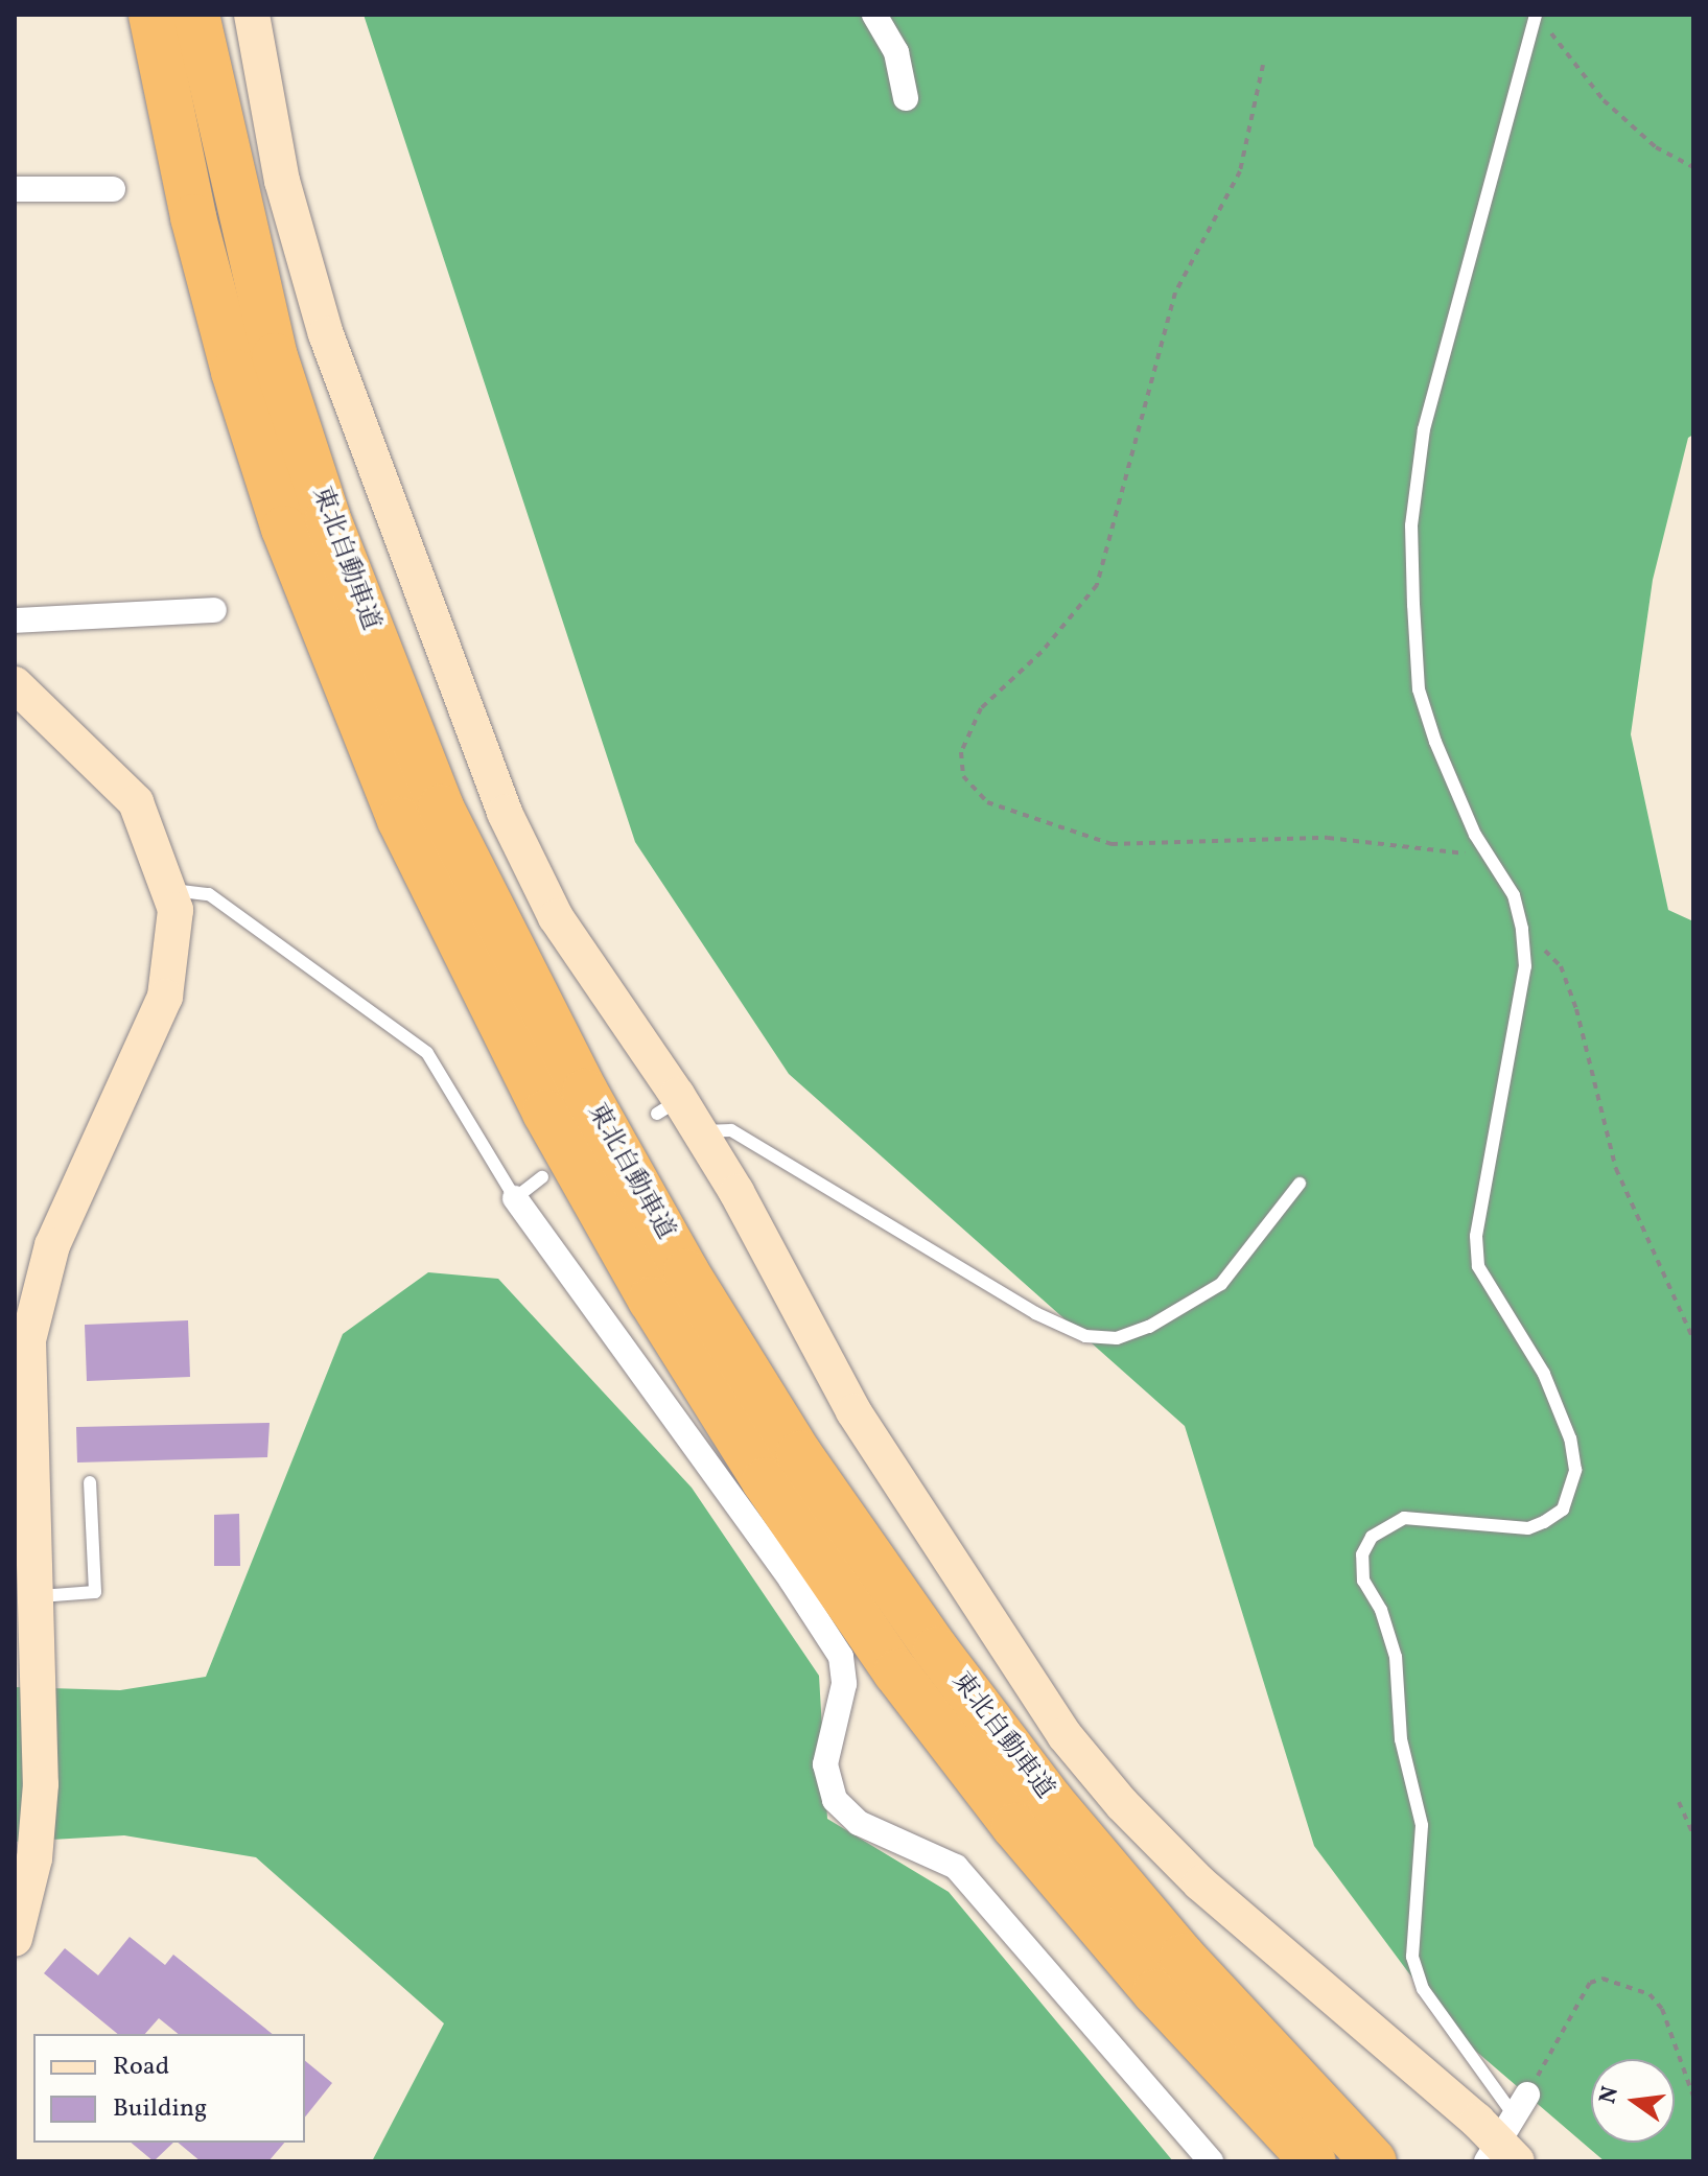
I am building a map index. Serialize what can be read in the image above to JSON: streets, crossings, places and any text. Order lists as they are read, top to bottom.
{
  "streets": {
    "highway": ["東北自動車道"]
  },
  "legend": ["Road", "Building"],
  "north": "left"
}
